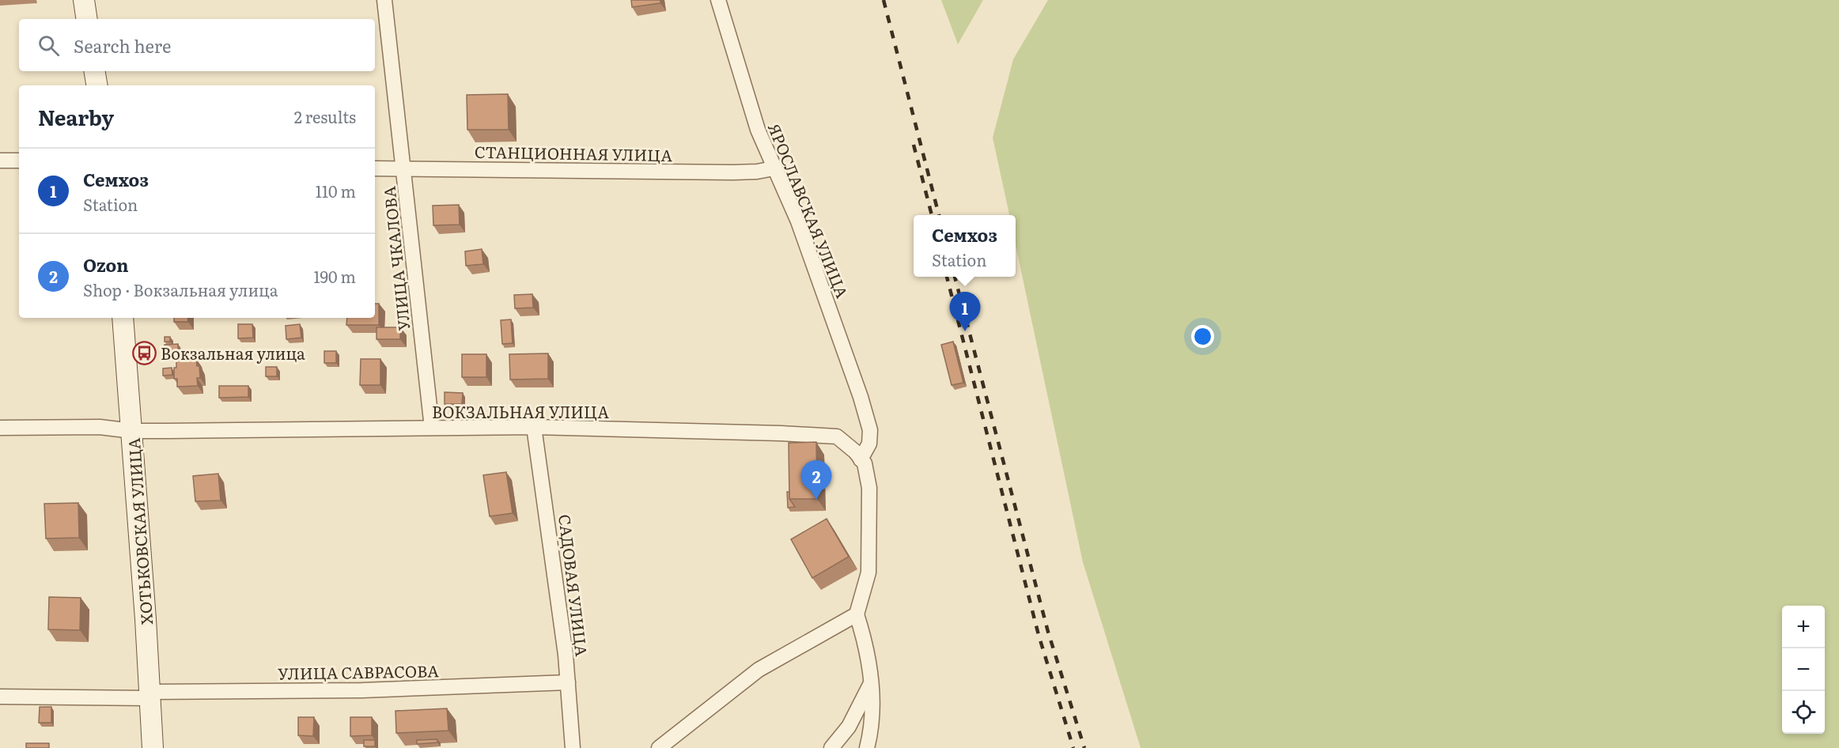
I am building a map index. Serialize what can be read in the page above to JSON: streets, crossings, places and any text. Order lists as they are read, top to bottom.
{
  "streets": {
    "main road": ["ХОТЬКОВСКАЯ УЛИЦА"],
    "street": [
      "СТАНЦИОННАЯ УЛИЦА",
      "ЯРОСЛАВСКАЯ УЛИЦА",
      "УЛИЦА ЧКАЛОВА",
      "ВОКЗАЛЬНАЯ УЛИЦА",
      "САДОВАЯ УЛИЦА",
      "УЛИЦА САВРАСОВА"
    ]
  },
  "crossings": [
    ["СТАНЦИОННАЯ УЛИЦА", "ЯРОСЛАВСКАЯ УЛИЦА"],
    ["СТАНЦИОННАЯ УЛИЦА", "УЛИЦА ЧКАЛОВА"],
    ["ЯРОСЛАВСКАЯ УЛИЦА", "ВОКЗАЛЬНАЯ УЛИЦА"],
    ["УЛИЦА ЧКАЛОВА", "ВОКЗАЛЬНАЯ УЛИЦА"],
    ["ВОКЗАЛЬНАЯ УЛИЦА", "ХОТЬКОВСКАЯ УЛИЦА"],
    ["ВОКЗАЛЬНАЯ УЛИЦА", "САДОВАЯ УЛИЦА"],
    ["ХОТЬКОВСКАЯ УЛИЦА", "УЛИЦА САВРАСОВА"],
    ["САДОВАЯ УЛИЦА", "УЛИЦА САВРАСОВА"]
  ],
  "places": {
    "bus stop": ["Вокзальная улица"]
  },
  "page": {
    "search": "Search here",
    "heading": ["Nearby", "2 results"],
    "list": [
      {
        "mark": "1",
        "name": "Семхоз",
        "note": "Station",
        "value": "110 m"
      },
      {
        "mark": "2",
        "name": "Ozon",
        "note": "Shop · Вокзальная улица",
        "value": "190 m"
      }
    ],
    "popup": ["Семхоз", "Station"],
    "pins": ["1", "2"],
    "map_buttons": ["+", "−"]
  }
}
